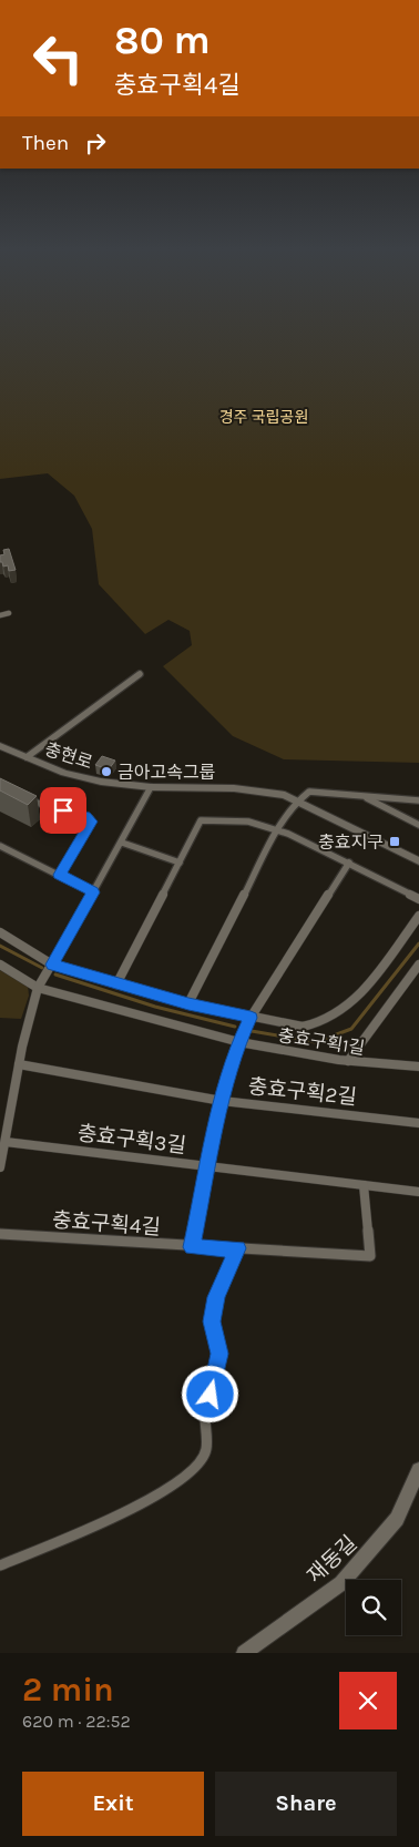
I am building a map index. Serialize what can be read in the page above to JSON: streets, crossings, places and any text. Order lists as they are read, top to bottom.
{
  "streets": {
    "street": [
      "충현로",
      "충효구획1길",
      "충효구획2길",
      "충효구획3길",
      "충효구획4길",
      "재동길"
    ]
  },
  "crossings": [
    ["충효구획3길", "충효구획4길"]
  ],
  "parks": ["경주 국립공원"],
  "places": {
    "other": ["금아고속그룹"],
    "transit": ["충효지구"]
  },
  "page": {
    "turn": ["80 m", "충효구획4길"],
    "then": "Then",
    "heading": ["2 min", "620 m · 22:52"],
    "buttons": ["Exit", "Share"]
  }
}
